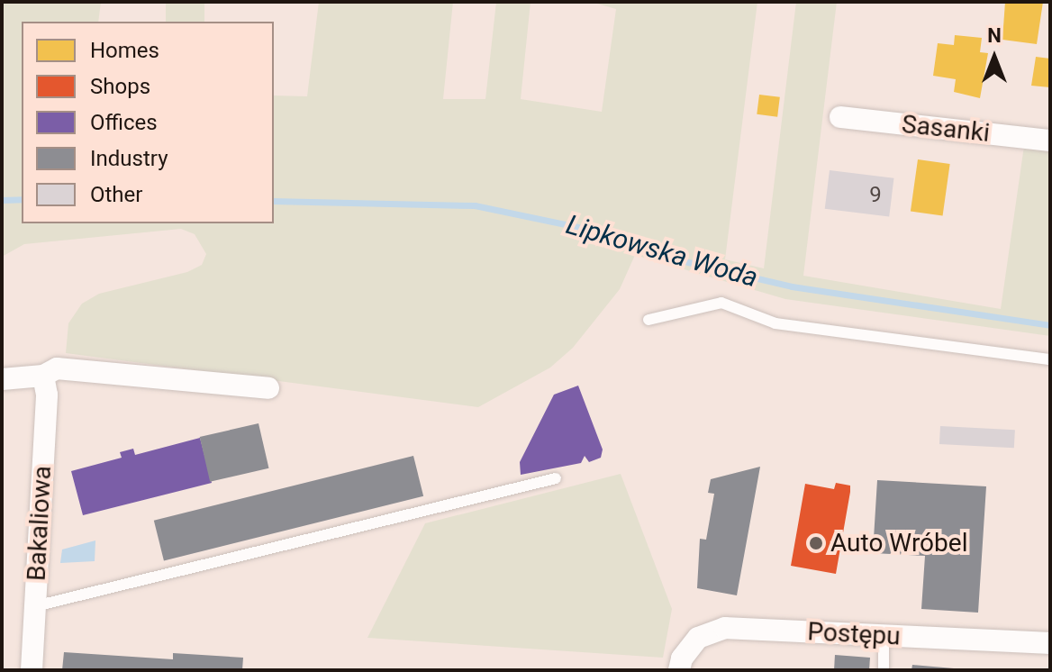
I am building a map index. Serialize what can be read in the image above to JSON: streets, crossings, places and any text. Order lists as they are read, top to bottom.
{
  "streets": {
    "street": ["Sasanki", "Bakaliowa", "Postępu"]
  },
  "water": ["Lipkowska Woda"],
  "places": ["Auto Wróbel"],
  "house_numbers": ["9"],
  "legend": [
    "Homes",
    "Shops",
    "Offices",
    "Industry",
    "Other"
  ],
  "north": "top"
}
